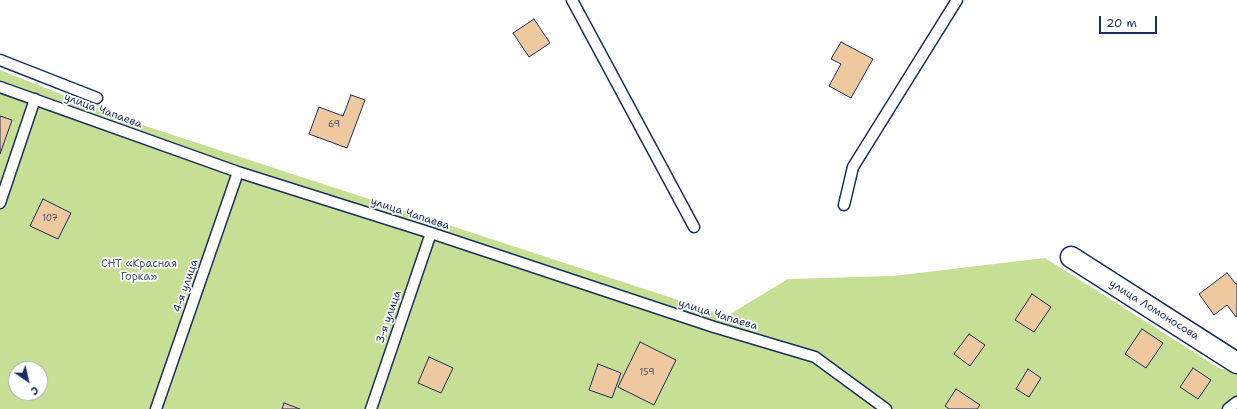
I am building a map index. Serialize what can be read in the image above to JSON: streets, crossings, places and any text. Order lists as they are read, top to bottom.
{
  "streets": {
    "street": ["улица Ломоносова"],
    "lane": ["улица Чапаева", "4-я улица", "3-я улица"]
  },
  "crossings": [
    ["улица Чапаева", "4-я улица"],
    ["улица Чапаева", "3-я улица"]
  ],
  "parks": ["СНТ «Красная Горка»"],
  "house_numbers": ["69", "107", "159"],
  "scale_bar": "20 m",
  "north": "bottom right"
}
